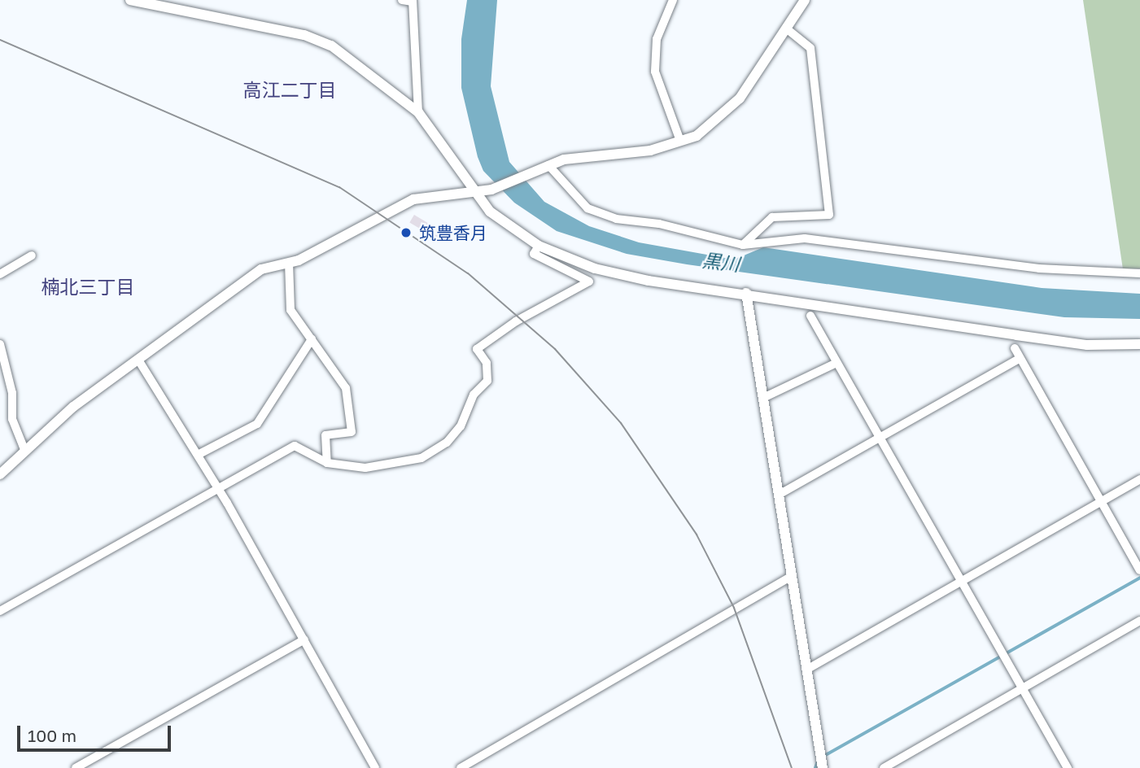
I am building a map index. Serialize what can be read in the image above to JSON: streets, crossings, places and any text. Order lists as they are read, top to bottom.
{
  "districts": ["高江二丁目", "楠北三丁目"],
  "water": ["黒川"],
  "places": ["筑豊香月"],
  "scale_bar": "100 m"
}
